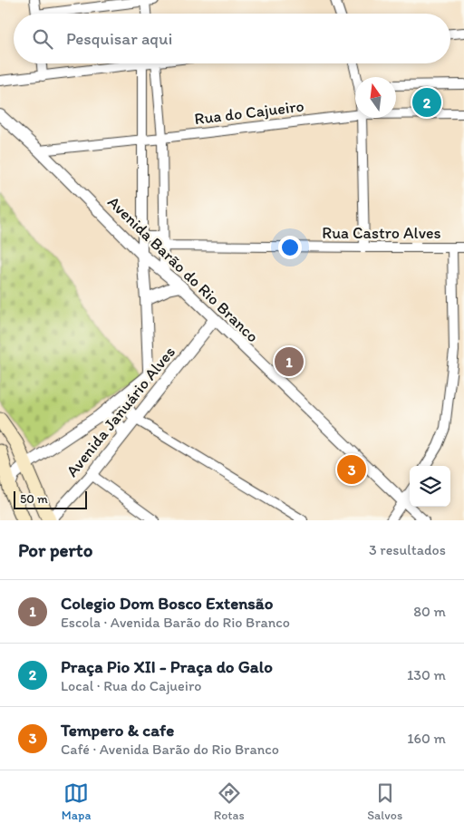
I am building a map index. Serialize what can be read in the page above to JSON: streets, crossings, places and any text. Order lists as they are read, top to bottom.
{
  "streets": {
    "street": [
      "Rua do Cajueiro",
      "Rua Castro Alves",
      "Avenida Barão do Rio Branco",
      "Avenida Januário Alves"
    ]
  },
  "crossings": [
    ["Rua do Cajueiro", "Avenida Barão do Rio Branco"],
    ["Avenida Barão do Rio Branco", "Avenida Januário Alves"]
  ],
  "scale_bar": "50 m",
  "north": "top",
  "page": {
    "search": "Pesquisar aqui",
    "pins": ["2", "1", "3"],
    "scale": "50 m",
    "heading": ["Por perto", "3 resultados"],
    "list": [
      {
        "mark": "1",
        "name": "Colegio Dom Bosco Extensão",
        "note": "Escola · Avenida Barão do Rio Branco",
        "value": "80 m"
      },
      {
        "mark": "2",
        "name": "Praça Pio XII - Praça do Galo",
        "note": "Local · Rua do Cajueiro",
        "value": "130 m"
      },
      {
        "mark": "3",
        "name": "Tempero & cafe",
        "note": "Café · Avenida Barão do Rio Branco",
        "value": "160 m"
      }
    ],
    "nav": ["Mapa", "Rotas", "Salvos"]
  }
}
